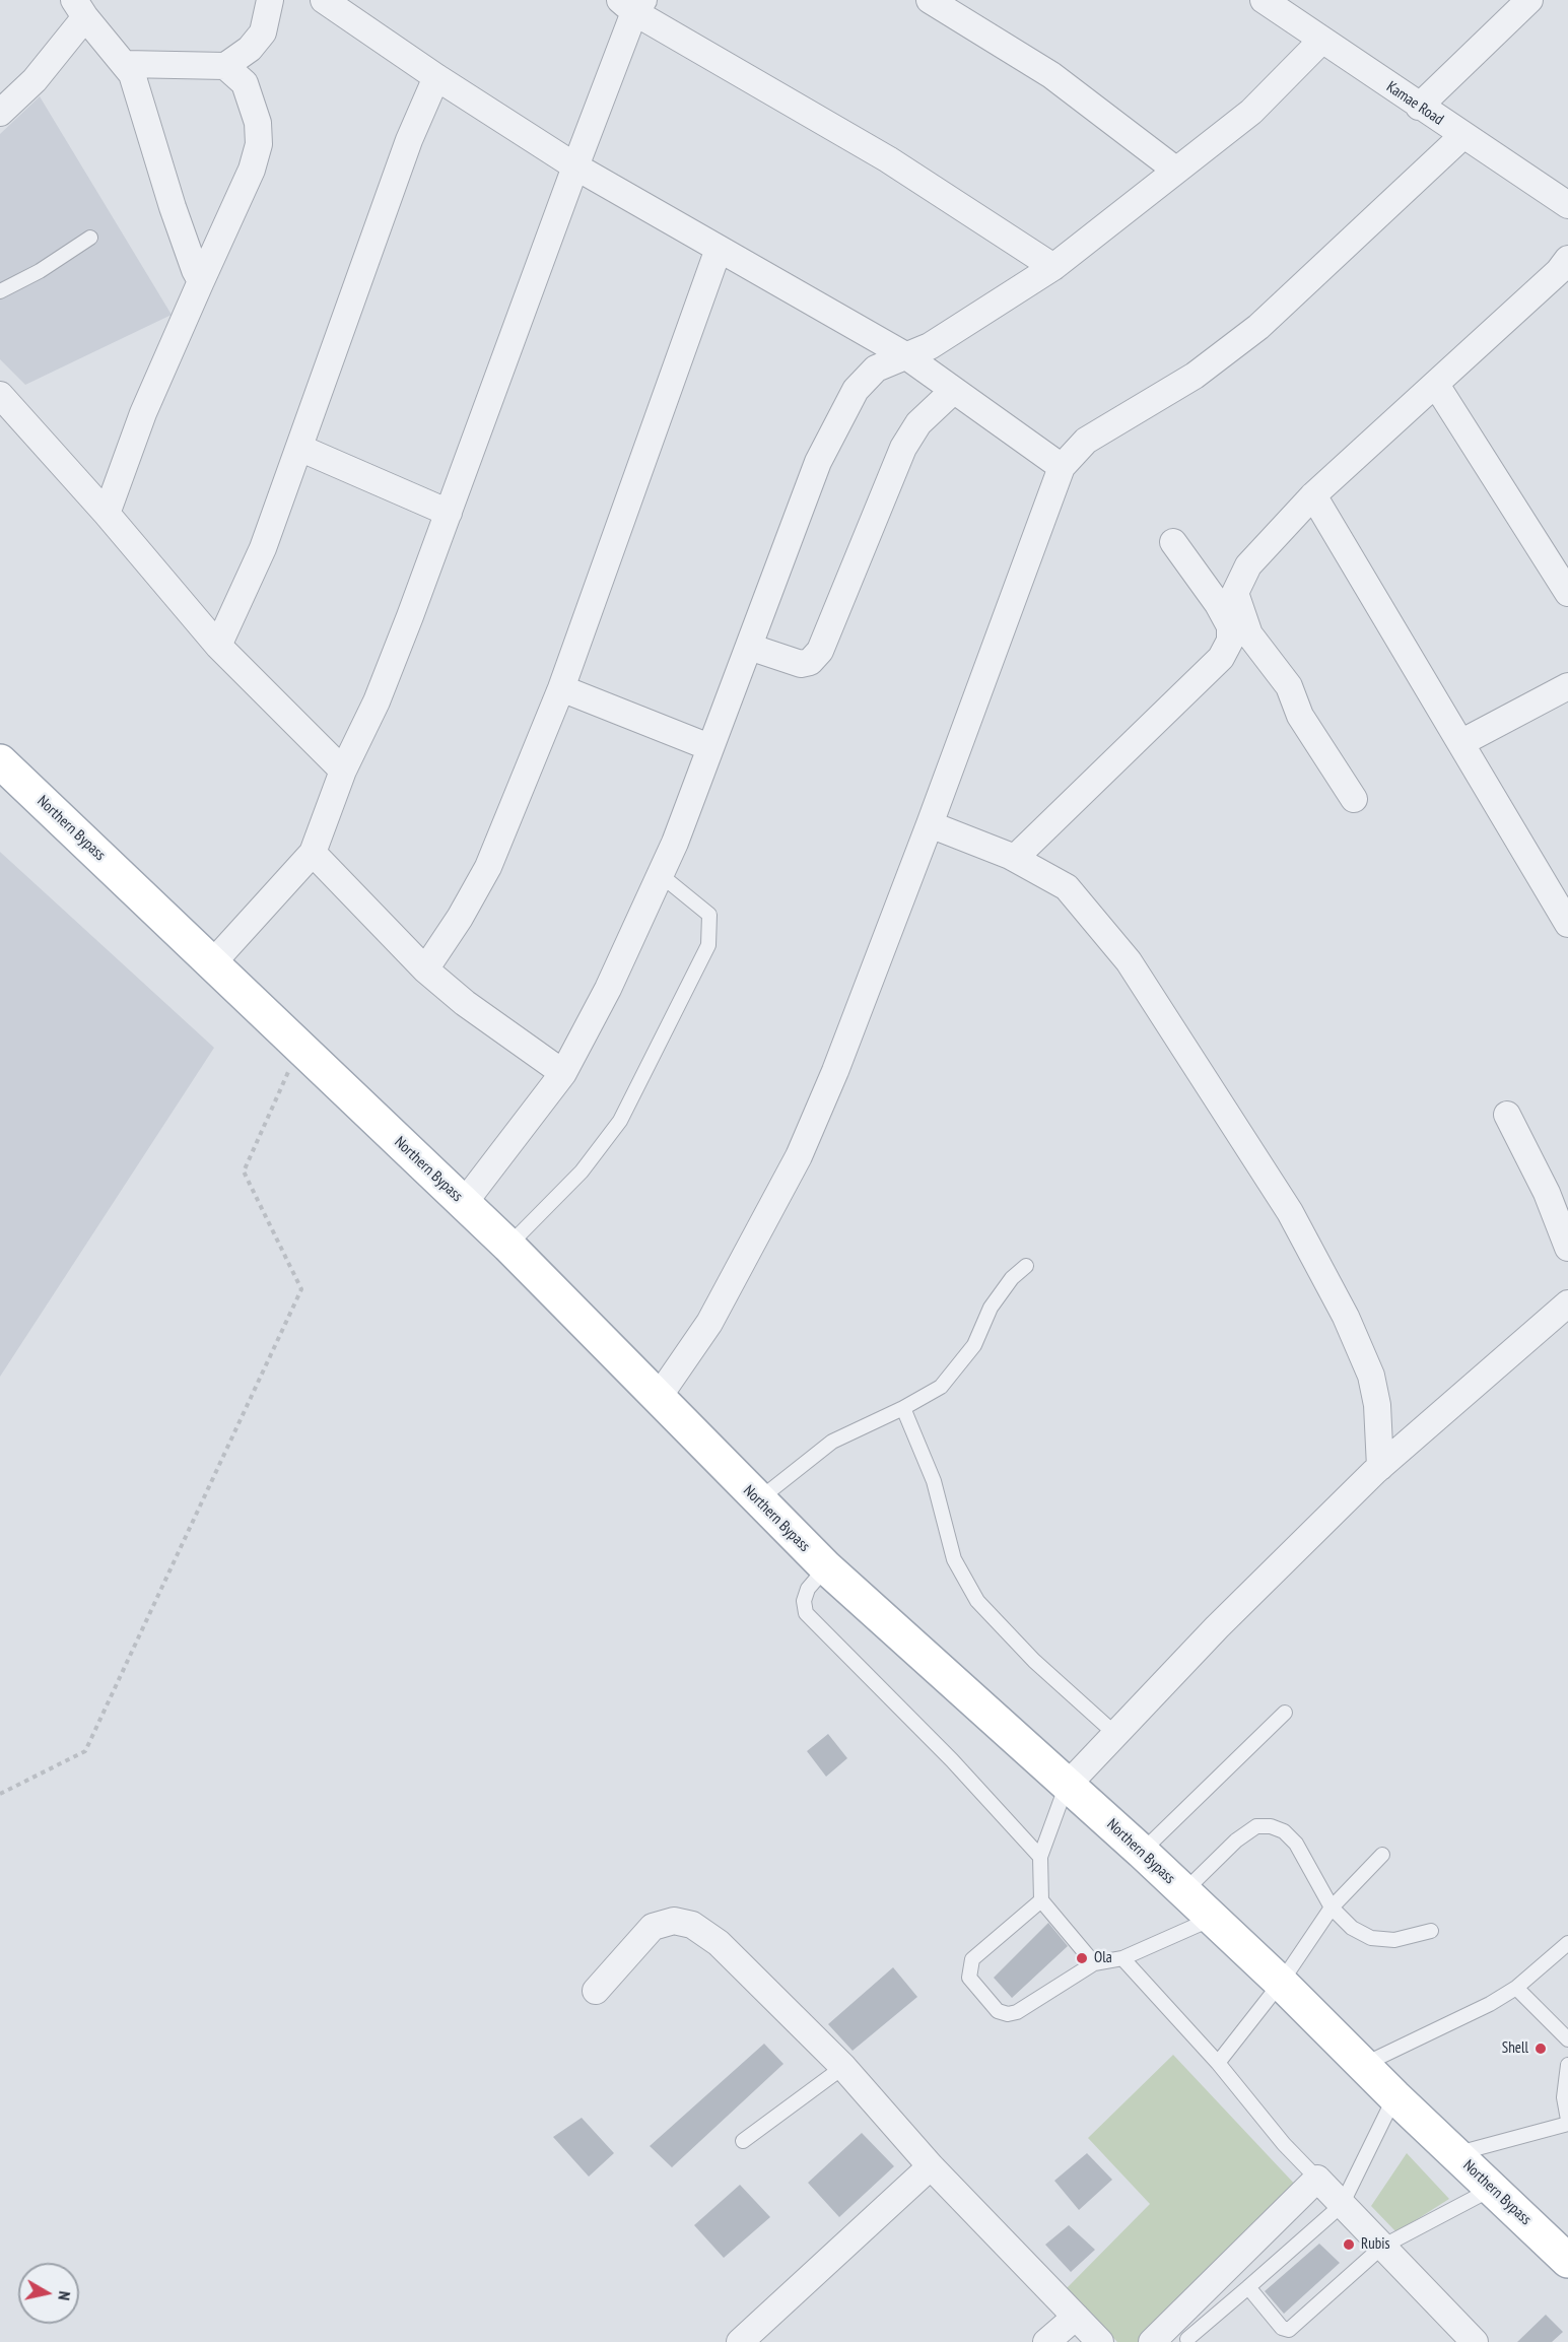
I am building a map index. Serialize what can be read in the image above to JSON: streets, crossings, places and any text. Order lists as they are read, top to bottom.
{
  "streets": {
    "main road": ["Northern Bypass"],
    "street": ["Kamae Road"]
  },
  "places": ["Ola", "Shell", "Rubis"],
  "north": "right"
}
